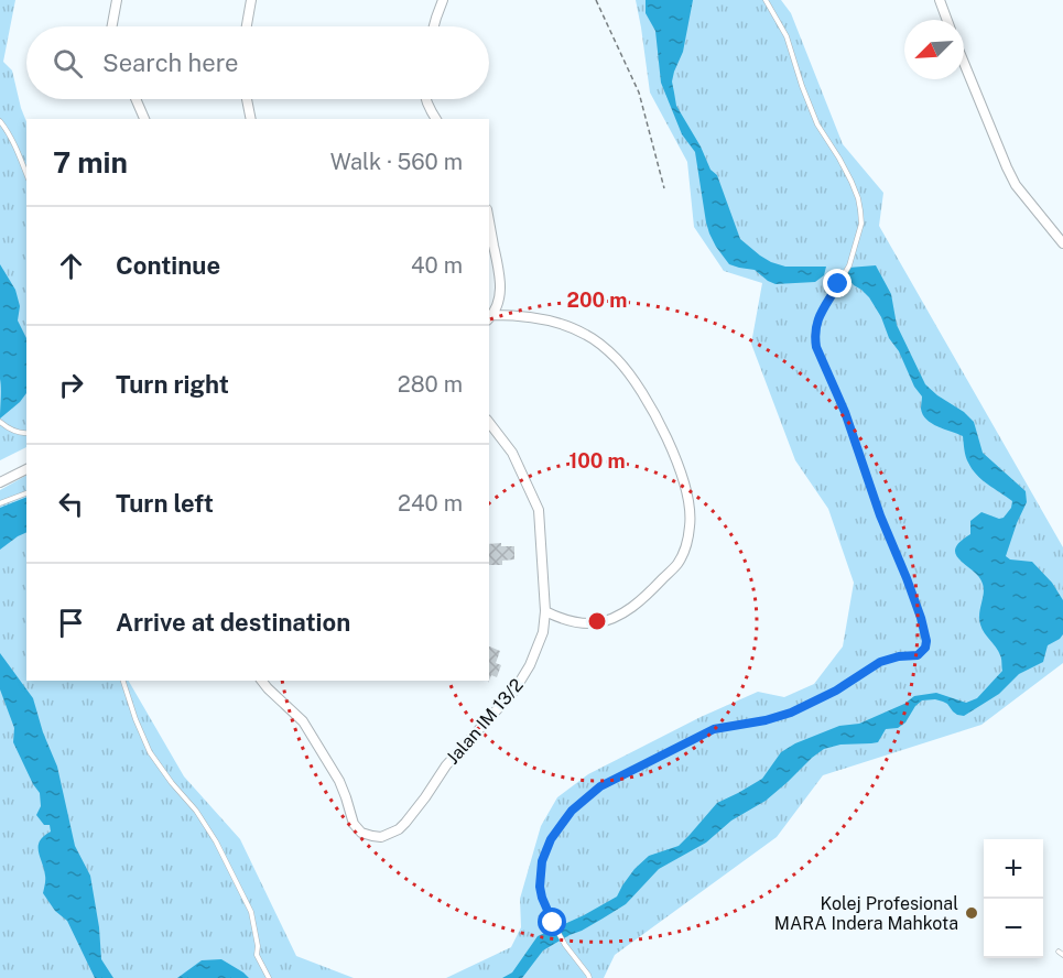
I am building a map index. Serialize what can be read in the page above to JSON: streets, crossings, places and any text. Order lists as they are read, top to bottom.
{
  "streets": {
    "street": ["Jalan IM 13/2"]
  },
  "places": ["Kolej Profesional MARA Indera Mahkota"],
  "north": "bottom left",
  "page": {
    "search": "Search here",
    "heading": ["7 min", "Walk · 560 m"],
    "list": [
      ["Continue", "40 m"],
      ["Turn right", "280 m"],
      ["Turn left", "240 m"],
      "Arrive at destination"
    ],
    "map_buttons": ["+", "−"]
  },
  "rings": ["200 m", "100 m"]
}
